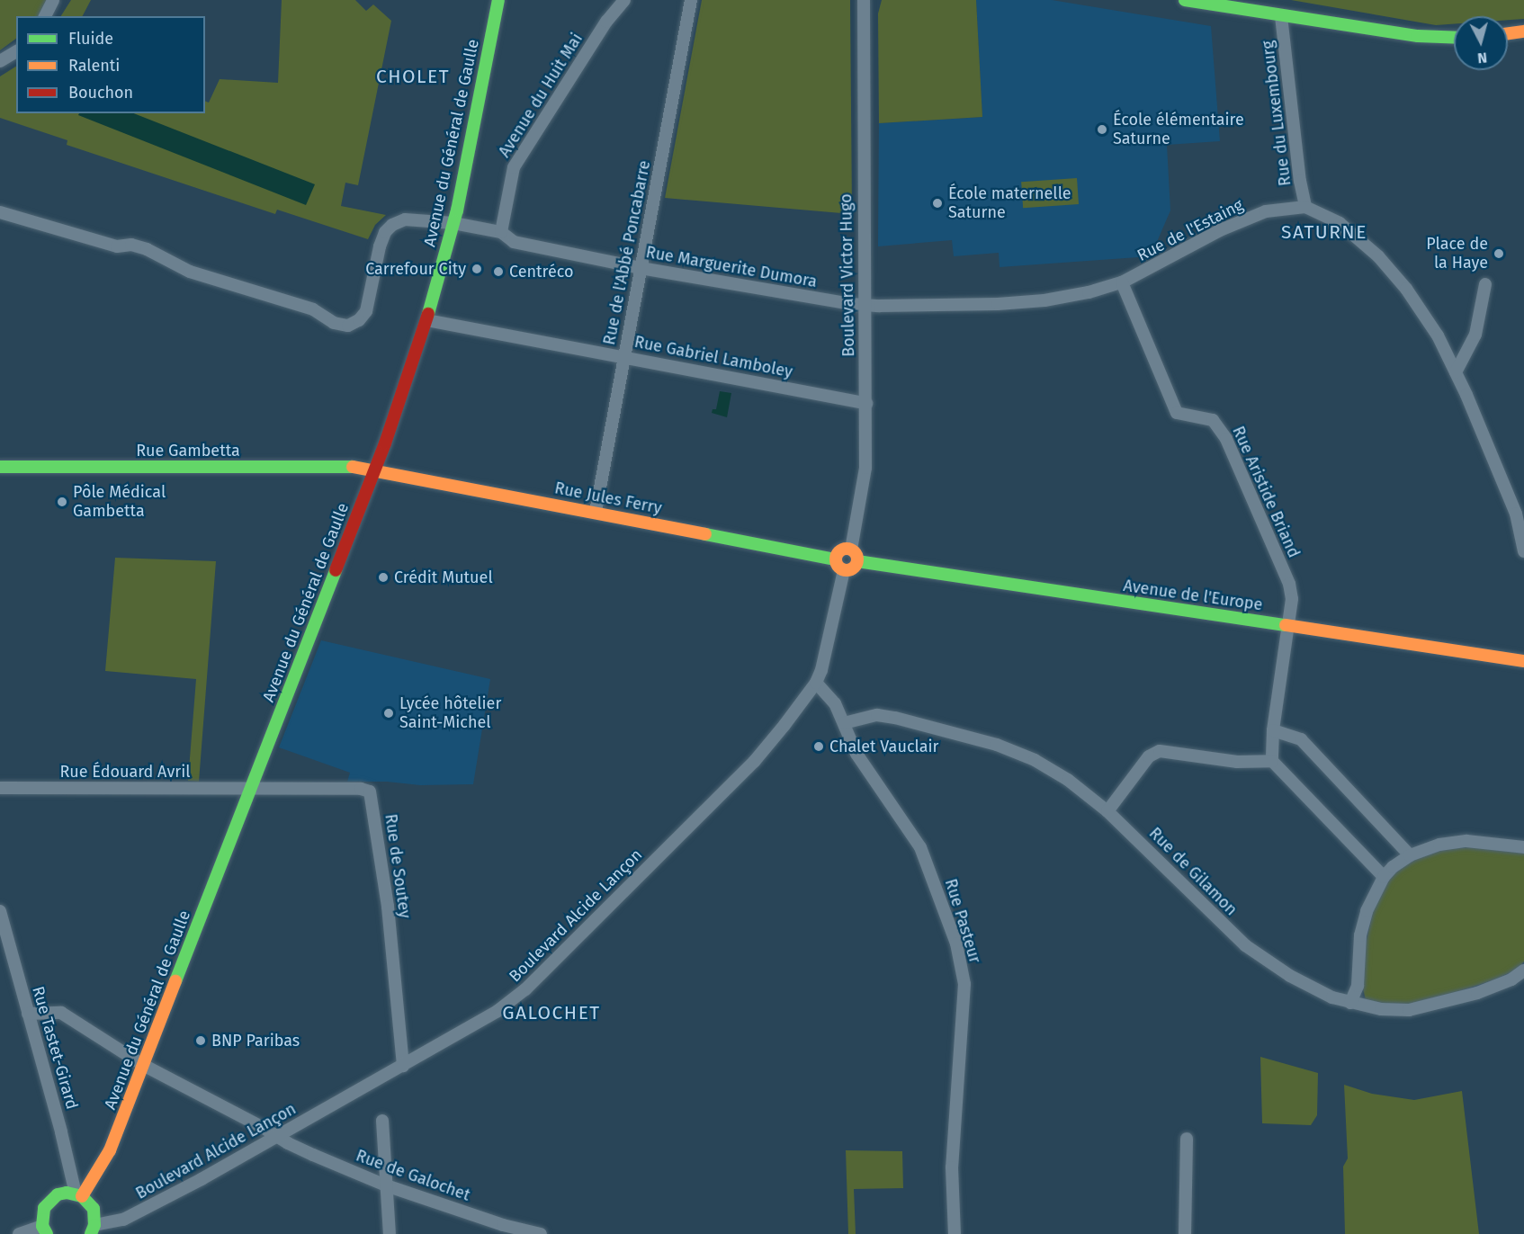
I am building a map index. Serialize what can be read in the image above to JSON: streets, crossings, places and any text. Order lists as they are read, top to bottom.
{
  "streets": {
    "main road": [
      "Avenue du Général de Gaulle",
      "Rue Gambetta",
      "Rue Jules Ferry",
      "Avenue de l'Europe"
    ],
    "street": [
      "Avenue du Huit Mai",
      "Rue du Luxembourg",
      "Rue de l'Estaing",
      "Rue de l'Abbé Poncabarre",
      "Rue Marguerite Dumora",
      "Boulevard Victor Hugo",
      "Rue Gabriel Lamboley",
      "Rue Aristide Briand",
      "Rue Édouard Avril",
      "Rue de Soutey",
      "Rue de Gilamon",
      "Boulevard Alcide Lançon",
      "Rue Pasteur",
      "Rue Tastet-Girard",
      "Rue de Galochet"
    ]
  },
  "crossings": [
    ["Avenue du Huit Mai", "Rue Marguerite Dumora"],
    ["Rue du Luxembourg", "Rue de l'Estaing"],
    ["Avenue du Général de Gaulle", "Rue Gabriel Lamboley"],
    ["Avenue du Général de Gaulle", "Rue Gambetta"],
    ["Avenue du Général de Gaulle", "Rue Jules Ferry"],
    ["Avenue du Général de Gaulle", "Rue Édouard Avril"],
    ["Avenue du Général de Gaulle", "Rue de Soutey"],
    ["Avenue du Général de Gaulle", "Rue Tastet-Girard"],
    ["Avenue du Général de Gaulle", "Rue de Galochet"],
    ["Rue de l'Estaing", "Rue Marguerite Dumora"],
    ["Rue de l'Estaing", "Boulevard Victor Hugo"],
    ["Rue de l'Estaing", "Rue Aristide Briand"],
    ["Rue de l'Abbé Poncabarre", "Rue Marguerite Dumora"],
    ["Rue de l'Abbé Poncabarre", "Rue Gabriel Lamboley"],
    ["Rue de l'Abbé Poncabarre", "Rue Jules Ferry"],
    ["Rue Marguerite Dumora", "Boulevard Victor Hugo"],
    ["Boulevard Victor Hugo", "Rue Gabriel Lamboley"],
    ["Boulevard Victor Hugo", "Rue Jules Ferry"],
    ["Boulevard Victor Hugo", "Avenue de l'Europe"],
    ["Boulevard Victor Hugo", "Boulevard Alcide Lançon"],
    ["Rue Gambetta", "Rue Jules Ferry"],
    ["Rue Aristide Briand", "Avenue de l'Europe"],
    ["Rue Jules Ferry", "Avenue de l'Europe"],
    ["Rue Jules Ferry", "Boulevard Alcide Lançon"],
    ["Avenue de l'Europe", "Boulevard Alcide Lançon"],
    ["Rue Édouard Avril", "Rue de Soutey"],
    ["Rue de Soutey", "Boulevard Alcide Lançon"],
    ["Rue de Gilamon", "Rue Pasteur"],
    ["Boulevard Alcide Lançon", "Rue Pasteur"],
    ["Boulevard Alcide Lançon", "Rue de Galochet"],
    ["Rue Tastet-Girard", "Rue de Galochet"]
  ],
  "districts": ["CHOLET", "SATURNE", "GALOCHET"],
  "places": [
    "École élémentaire Saturne",
    "École maternelle Saturne",
    "Place de la Haye",
    "Carrefour City",
    "Centréco",
    "Pôle Médical Gambetta",
    "Crédit Mutuel",
    "Lycée hôtelier Saint-Michel",
    "Chalet Vauclair",
    "BNP Paribas"
  ],
  "legend": ["Fluide", "Ralenti", "Bouchon"],
  "north": "bottom"
}
